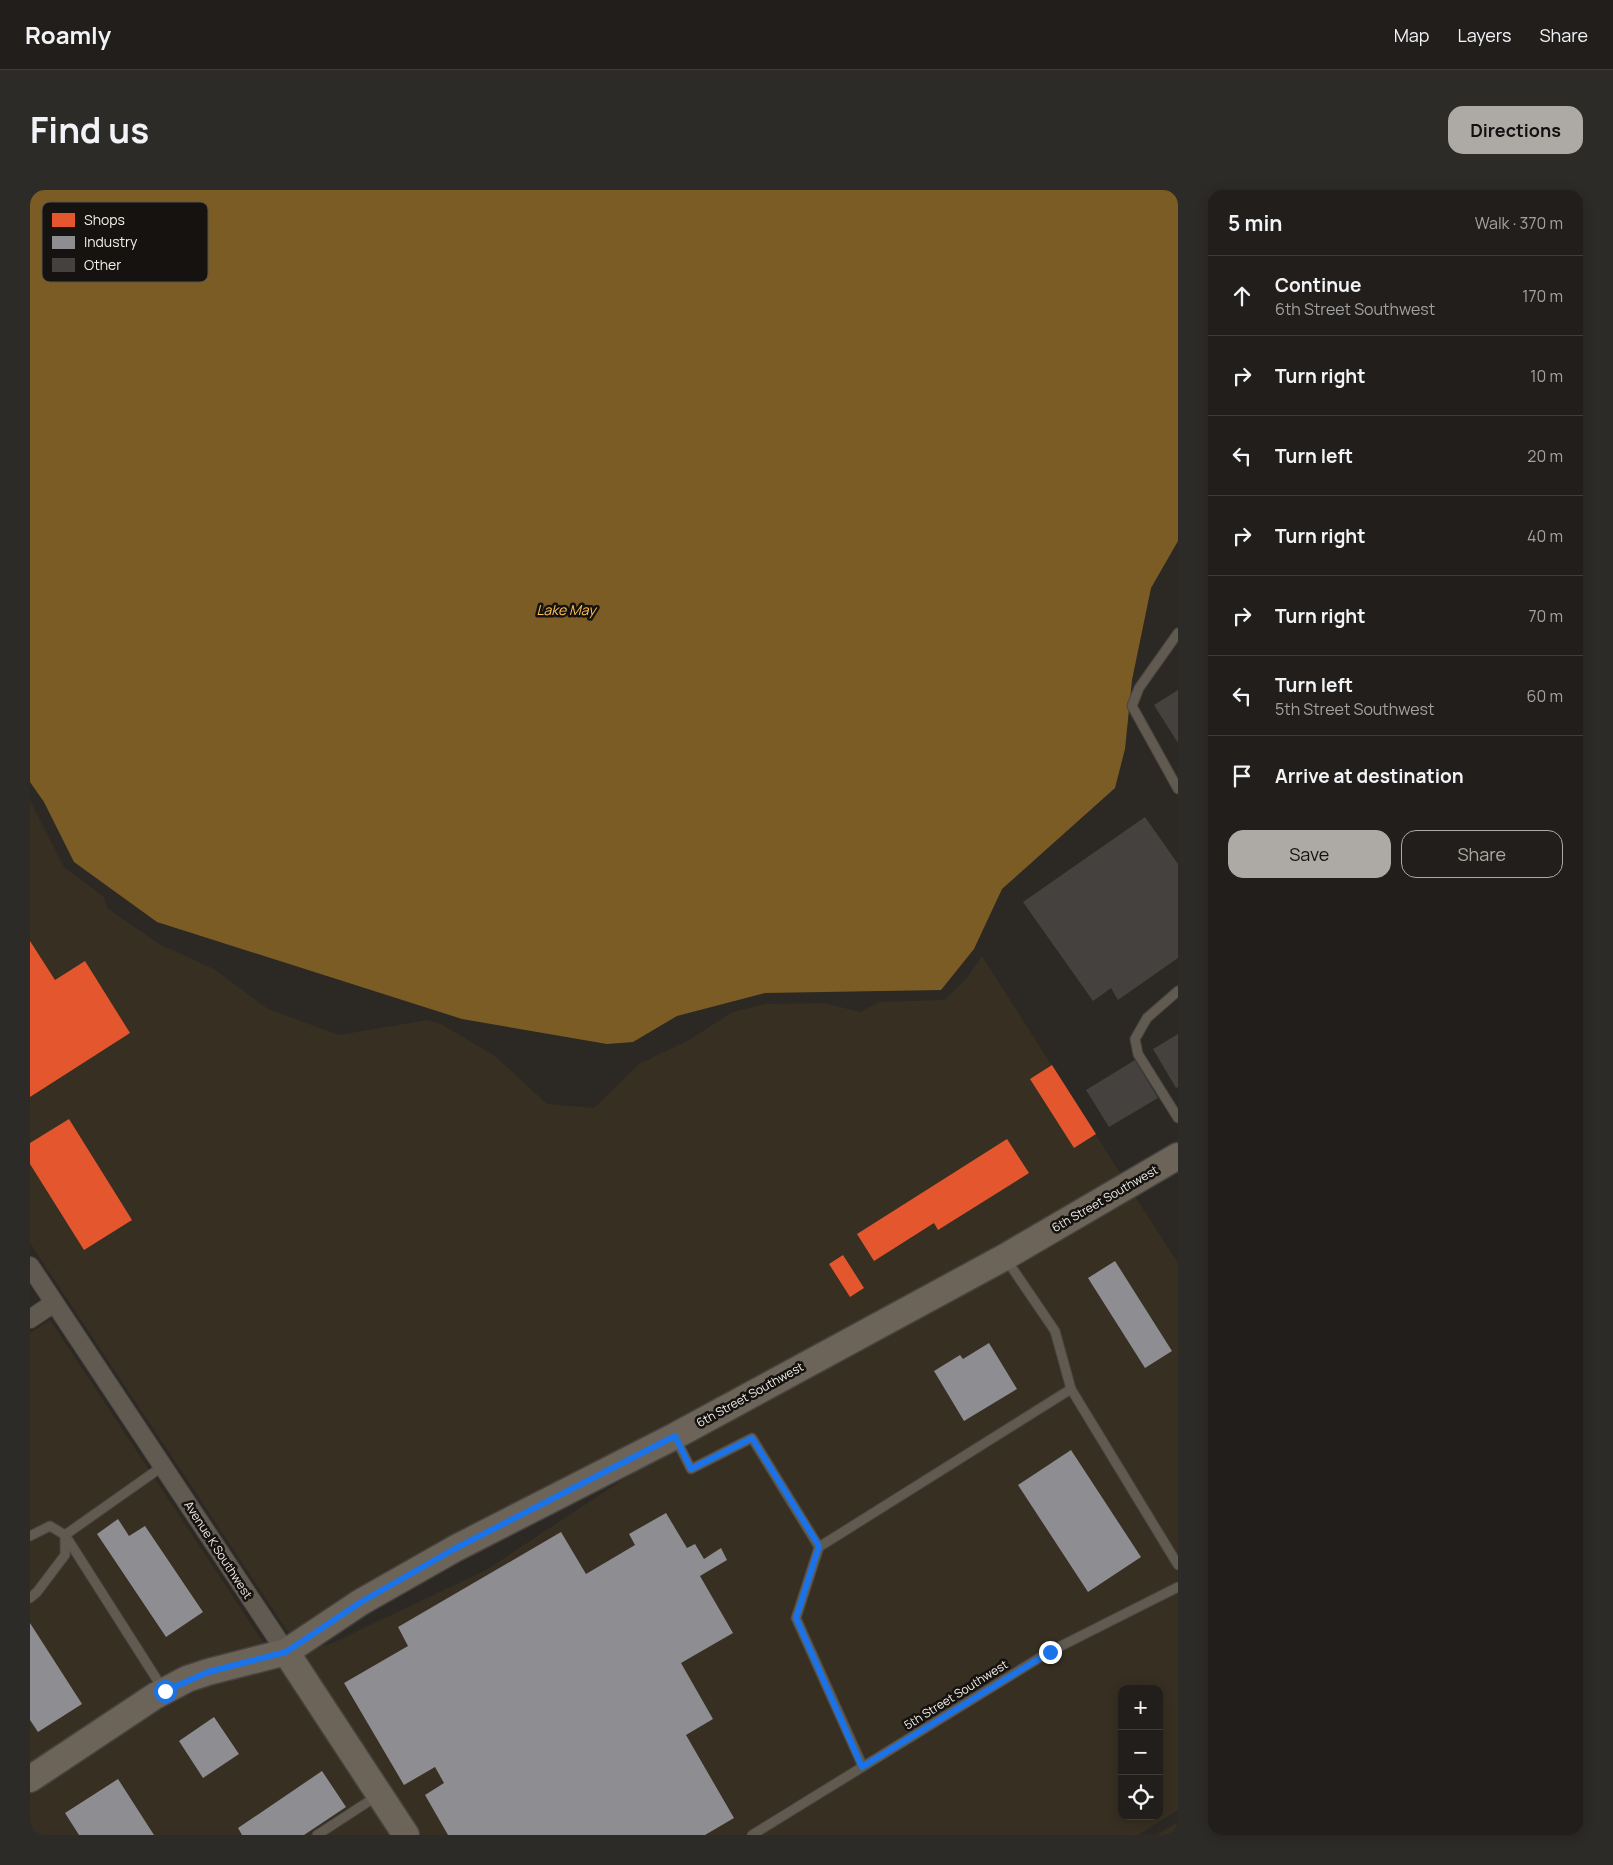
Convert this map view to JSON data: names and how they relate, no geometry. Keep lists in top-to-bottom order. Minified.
{"streets":{"street":["6th Street Southwest","Avenue K Southwest"],"lane":["5th Street Southwest"]},"crossings":[["6th Street Southwest","Avenue K Southwest"]],"water":["Lake May"],"legend":["Shops","Industry","Other"],"page":{"header":"Roamly","nav":["Map","Layers","Share"],"title":"Find us","buttons":["Directions",["Save","Share"]],"heading":["5 min","Walk · 370 m"],"list":[["Continue","6th Street Southwest","170 m"],["Turn right","10 m"],["Turn left","20 m"],["Turn right","40 m"],["Turn right","70 m"],["Turn left","5th Street Southwest","60 m"],"Arrive at destination"],"map_buttons":["+","−"]}}
